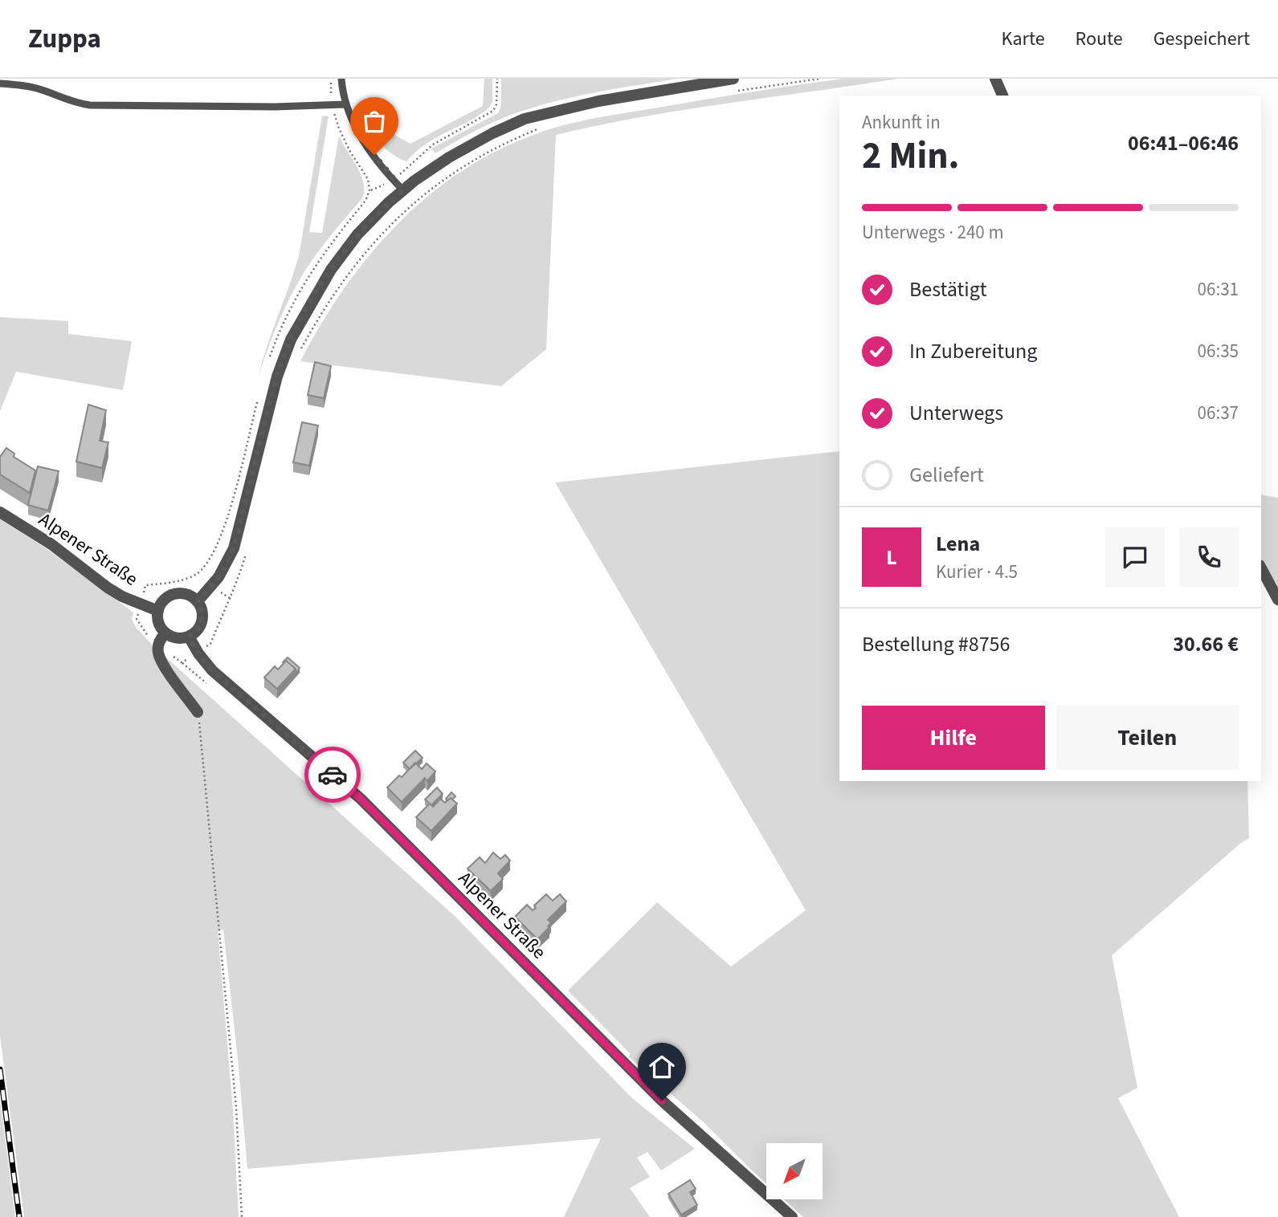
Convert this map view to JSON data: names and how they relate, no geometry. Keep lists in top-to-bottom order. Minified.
{"streets":{"street":["Alpener Straße"]},"north":"bottom left","page":{"header":"Zuppa","nav":["Karte","Route","Gespeichert"],"heading":["2 Min.","Ankunft in","06:41–06:46"],"panel":["Lena","Kurier · 4.5","Bestellung #8756","30.66 €"],"bar":"Unterwegs · 240 m","list":[["Bestätigt","06:31"],["In Zubereitung","06:35"],["Unterwegs","06:37"],"Geliefert"],"round":"L","buttons":["Hilfe","Teilen"]}}
